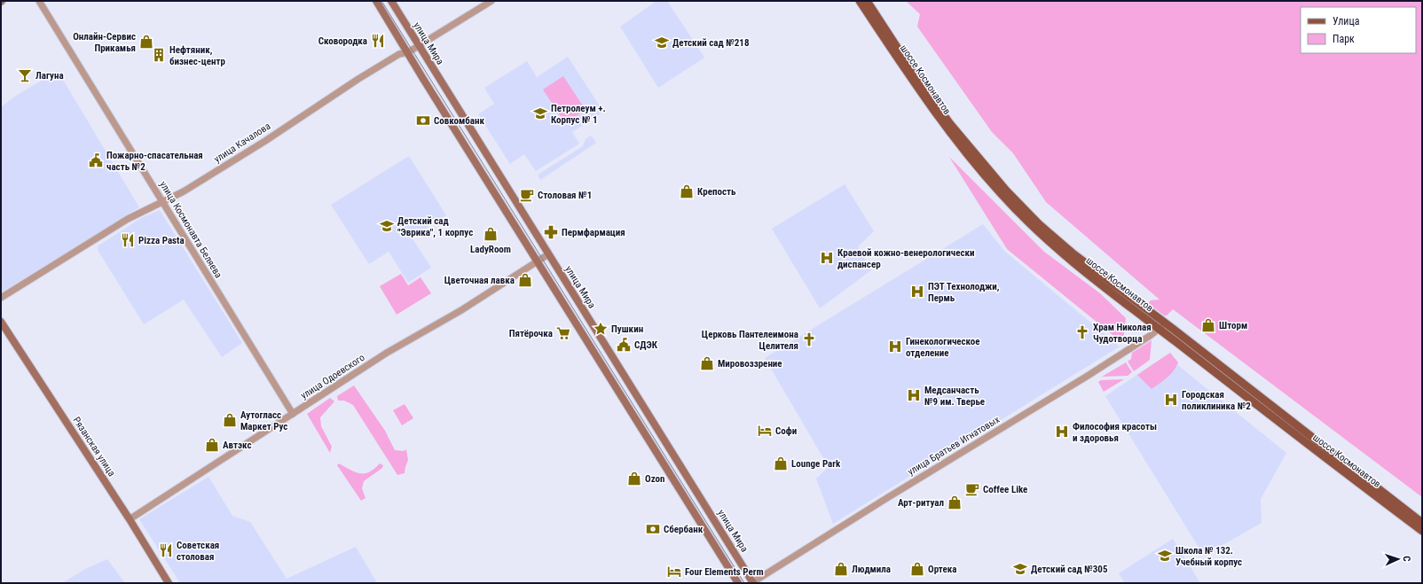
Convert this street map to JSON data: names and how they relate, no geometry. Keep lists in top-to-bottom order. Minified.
{"streets":{"main road":["улица Мира","шоссе Космонавтов","Рязанская улица"],"street":["улица Качалова","улица Космонавта Беляева","улица Одоевского","улица Братьев Игнатовых"]},"crossings":[["улица Мира","улица Качалова"],["улица Мира","улица Одоевского"],["улица Мира","улица Братьев Игнатовых"],["шоссе Космонавтов","улица Братьев Игнатовых"],["улица Качалова","улица Космонавта Беляева"],["улица Космонавта Беляева","улица Одоевского"],["улица Одоевского","Рязанская улица"]],"places":{"restaurant":["Сковородка","Pizza Pasta","Советская столовая"],"shop":["Онлайн-Сервис Прикамья","Крепость","LadyRoom","Цветочная лавка","Шторм","Мировоззрение","Аутогласс Маркет Рус","Автэкс","Lounge Park","Ozon","Арт-ритуал","Людмила","Ортека"],"school or university":["Детский сад №218","Петролеум +. Корпус № 1","Детский сад \"Эврика\", 1 корпус","Школа № 132. Учебный корпус","Детский сад №305"],"building":["Нефтяник, бизнес-центр"],"bar":["Лагуна"],"bank":["Совкомбанк","Сбербанк"],"public building":["Пожарно-спасательная часть №2","СДЭК"],"cafe":["Столовая №1","Coffee Like"],"pharmacy":["Пермфармация"],"hospital":["Краевой кожно-венерологически диспансер","ПЭТ Технолоджи, Пермь","Гинекологическое отделение","Медсанчасть №9 им. Тверье","Городская поликлиника №2","Философия красоты и здоровья"],"place":["Пушкин"],"church":["Храм Николая Чудотворца","Церковь Пантелеимона Целителя"],"supermarket":["Пятёрочка"],"hotel":["Софи","Four Elements Perm"]},"legend":["Улица","Парк"],"north":"right"}
